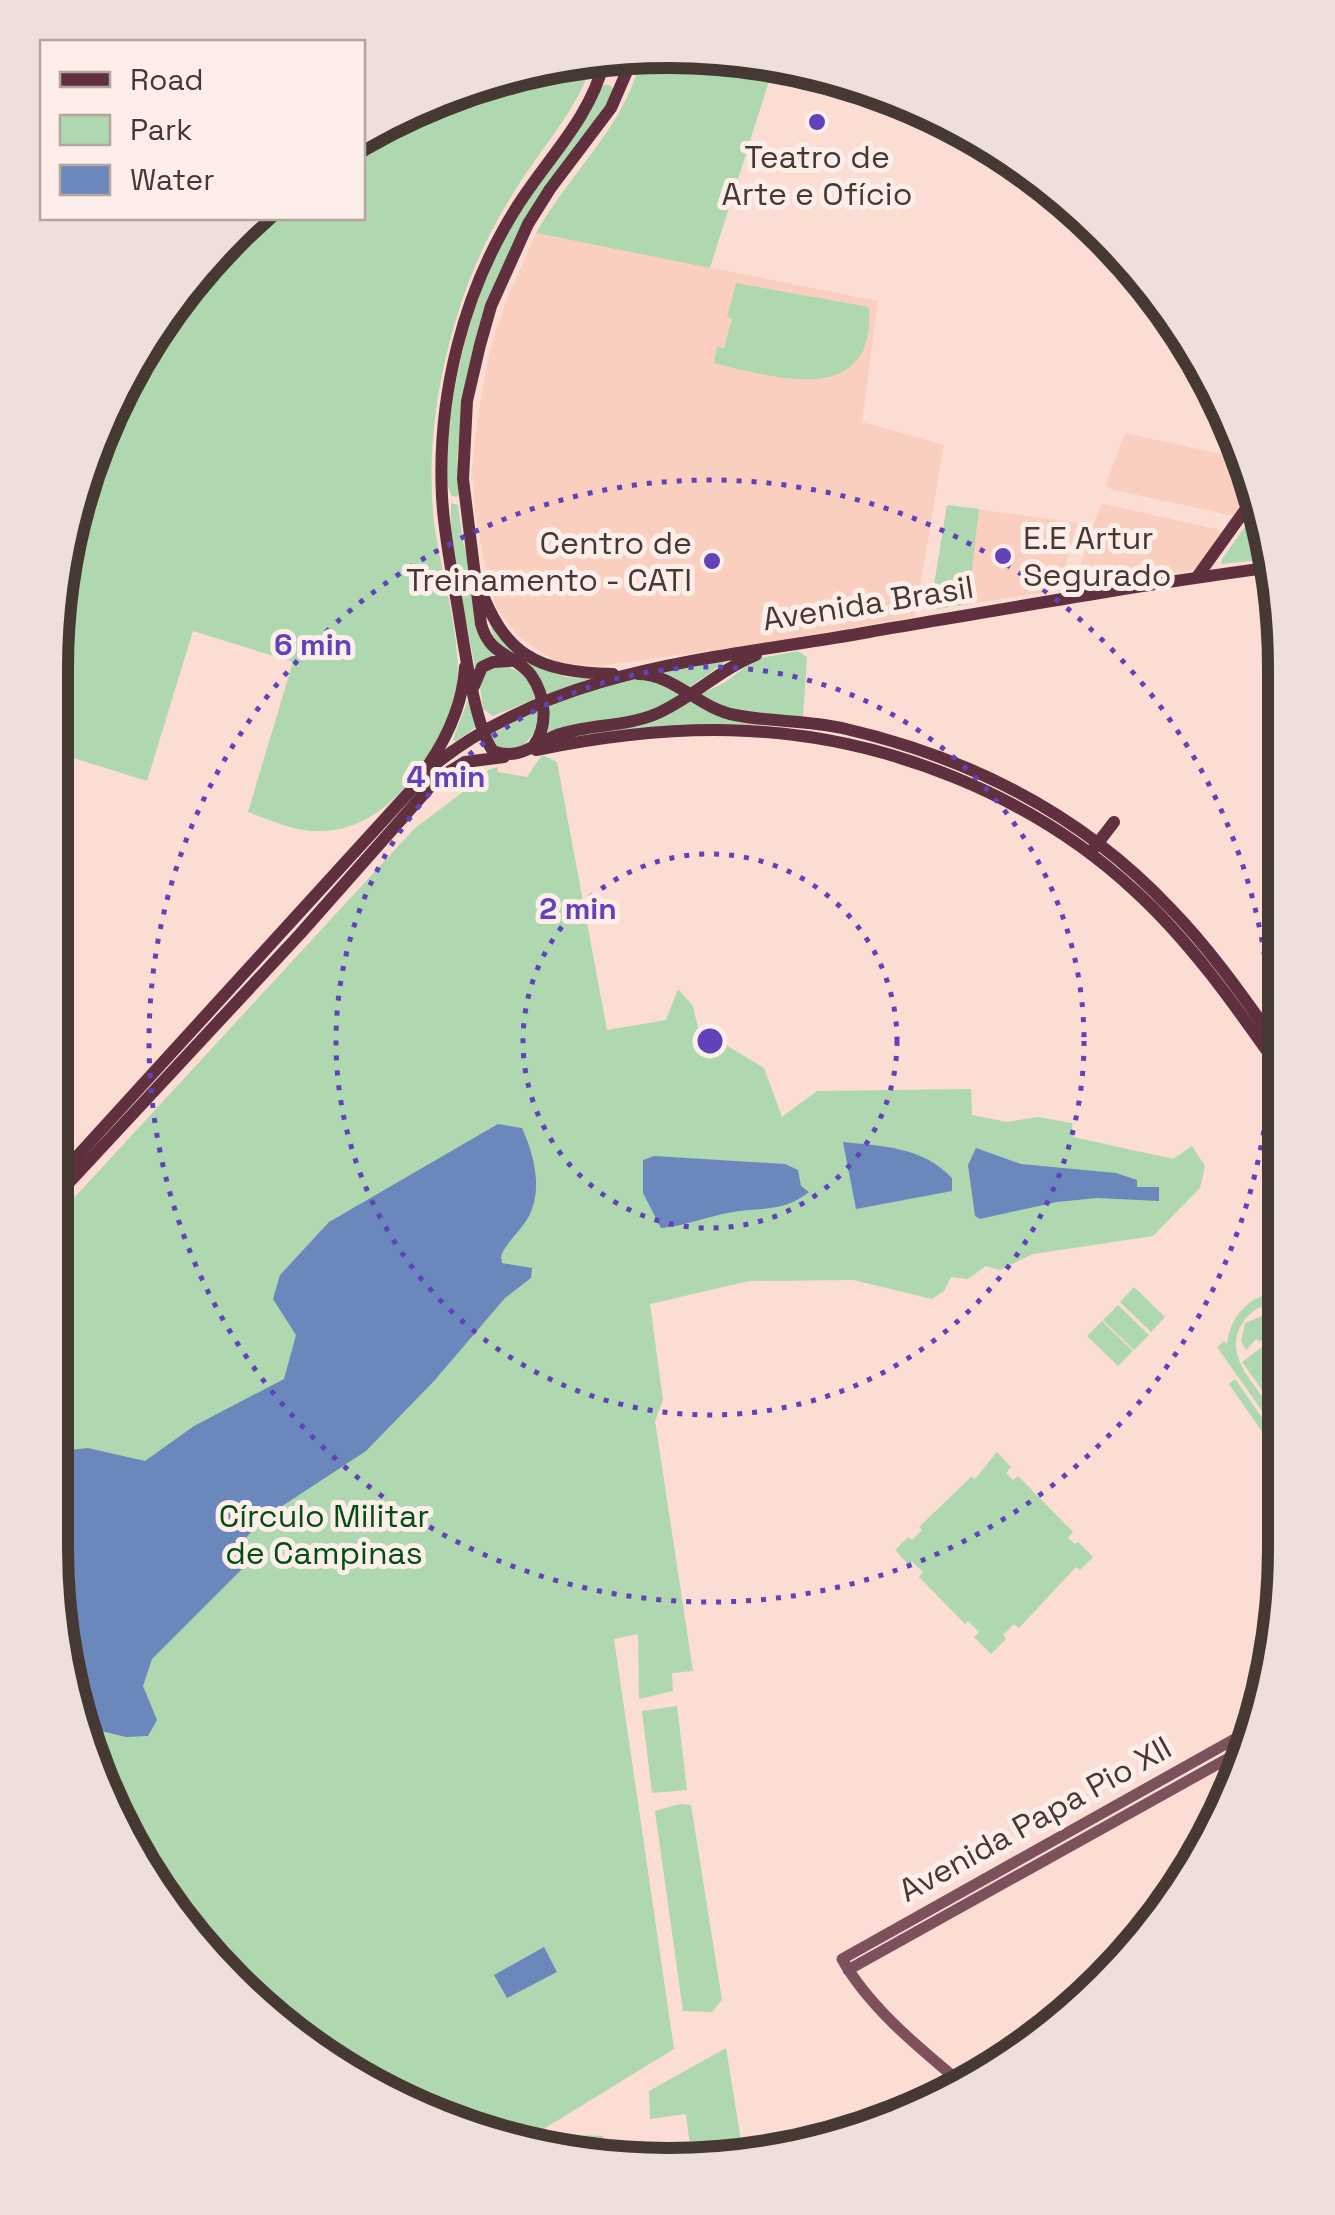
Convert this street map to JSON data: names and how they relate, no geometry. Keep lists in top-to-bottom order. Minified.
{"streets":{"main road":["Avenida Brasil"],"street":["Avenida Papa Pio XII"]},"parks":["Círculo Militar de Campinas"],"places":["Teatro de Arte e Ofício","E.E Artur Segurado","Centro de Treinamento - CATI"],"legend":["Road","Park","Water"],"rings":["6 min","4 min","2 min"]}
